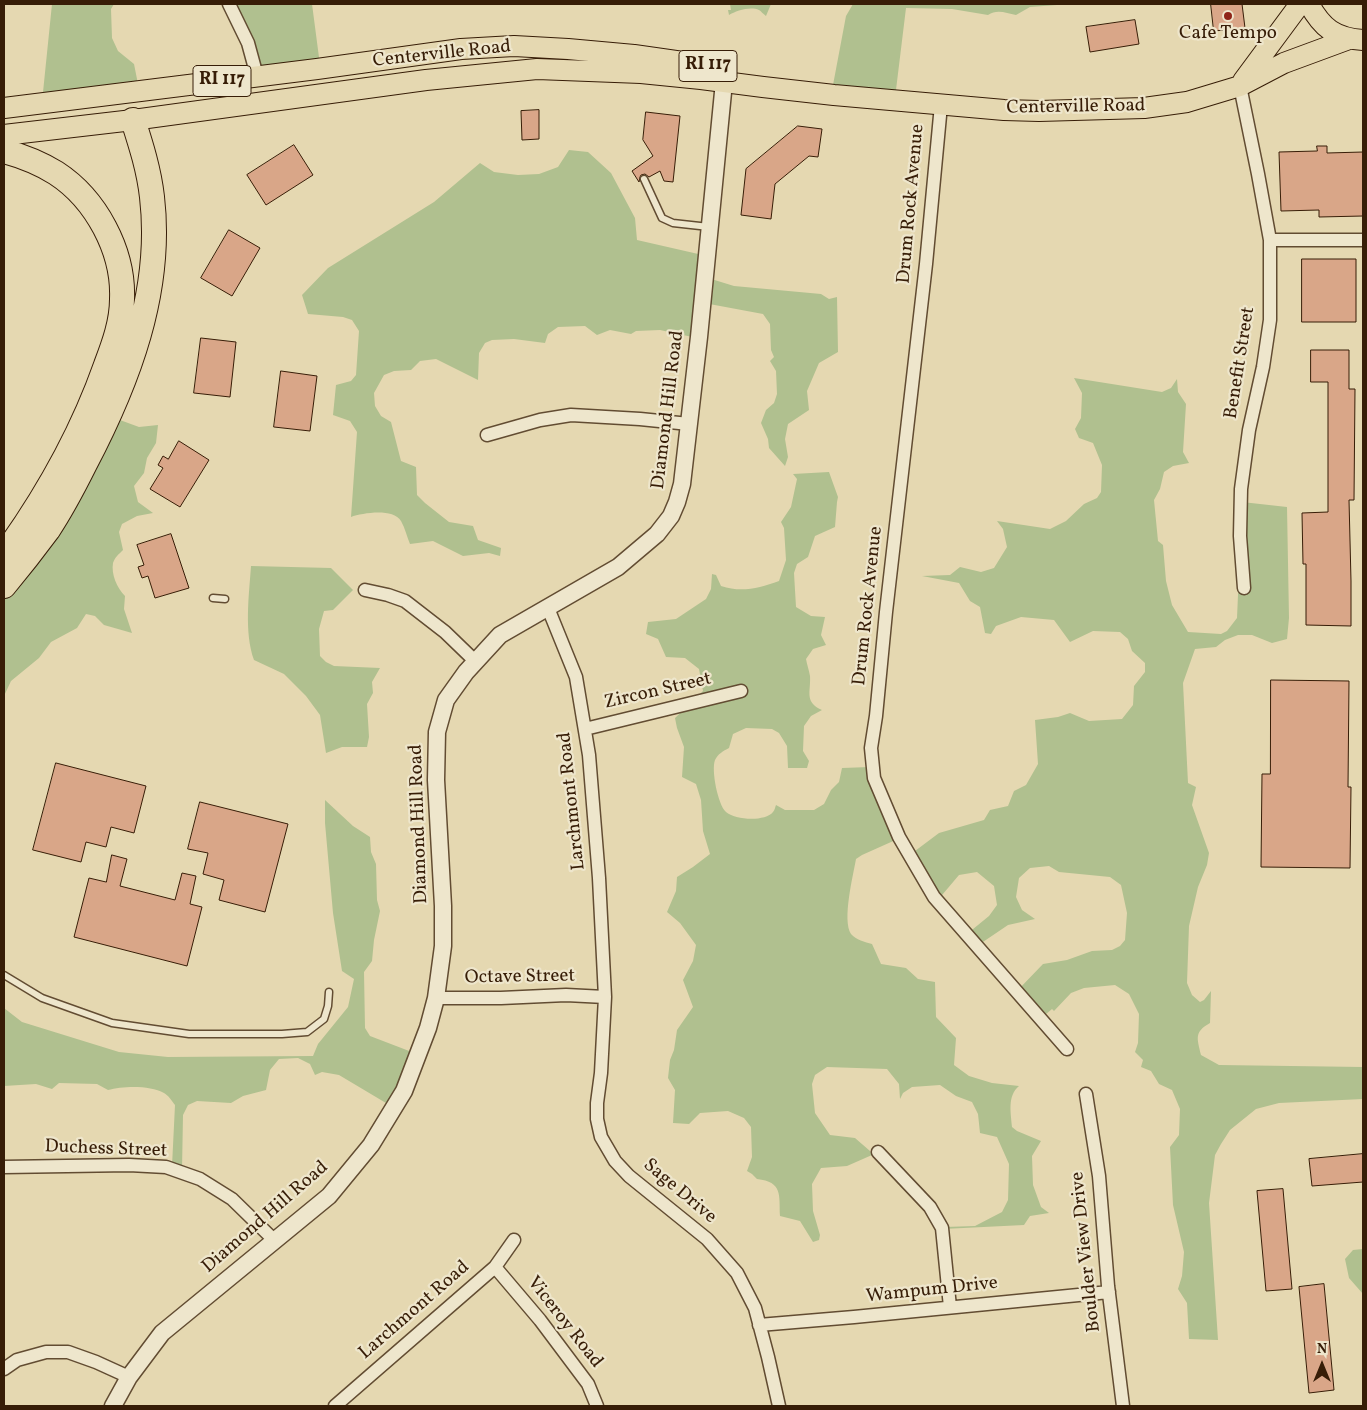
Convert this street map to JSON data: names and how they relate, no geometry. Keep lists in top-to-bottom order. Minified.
{"streets":{"main road":["Centerville Road","RI 117"],"street":["Drum Rock Avenue","Benefit Street","Diamond Hill Road","Zircon Street","Larchmont Road","Octave Street","Duchess Street","Sage Drive","Boulder View Drive","Wampum Drive","Viceroy Road"]},"crossings":[["Centerville Road","Drum Rock Avenue"],["Centerville Road","Benefit Street"],["Centerville Road","Diamond Hill Road"],["Diamond Hill Road","Larchmont Road"],["Diamond Hill Road","Octave Street"],["Diamond Hill Road","Duchess Street"],["Zircon Street","Larchmont Road"],["Larchmont Road","Octave Street"],["Larchmont Road","Sage Drive"],["Larchmont Road","Viceroy Road"],["Octave Street","Sage Drive"],["Sage Drive","Wampum Drive"],["Boulder View Drive","Wampum Drive"]],"places":["Cafe Tempo"],"north":"top"}
